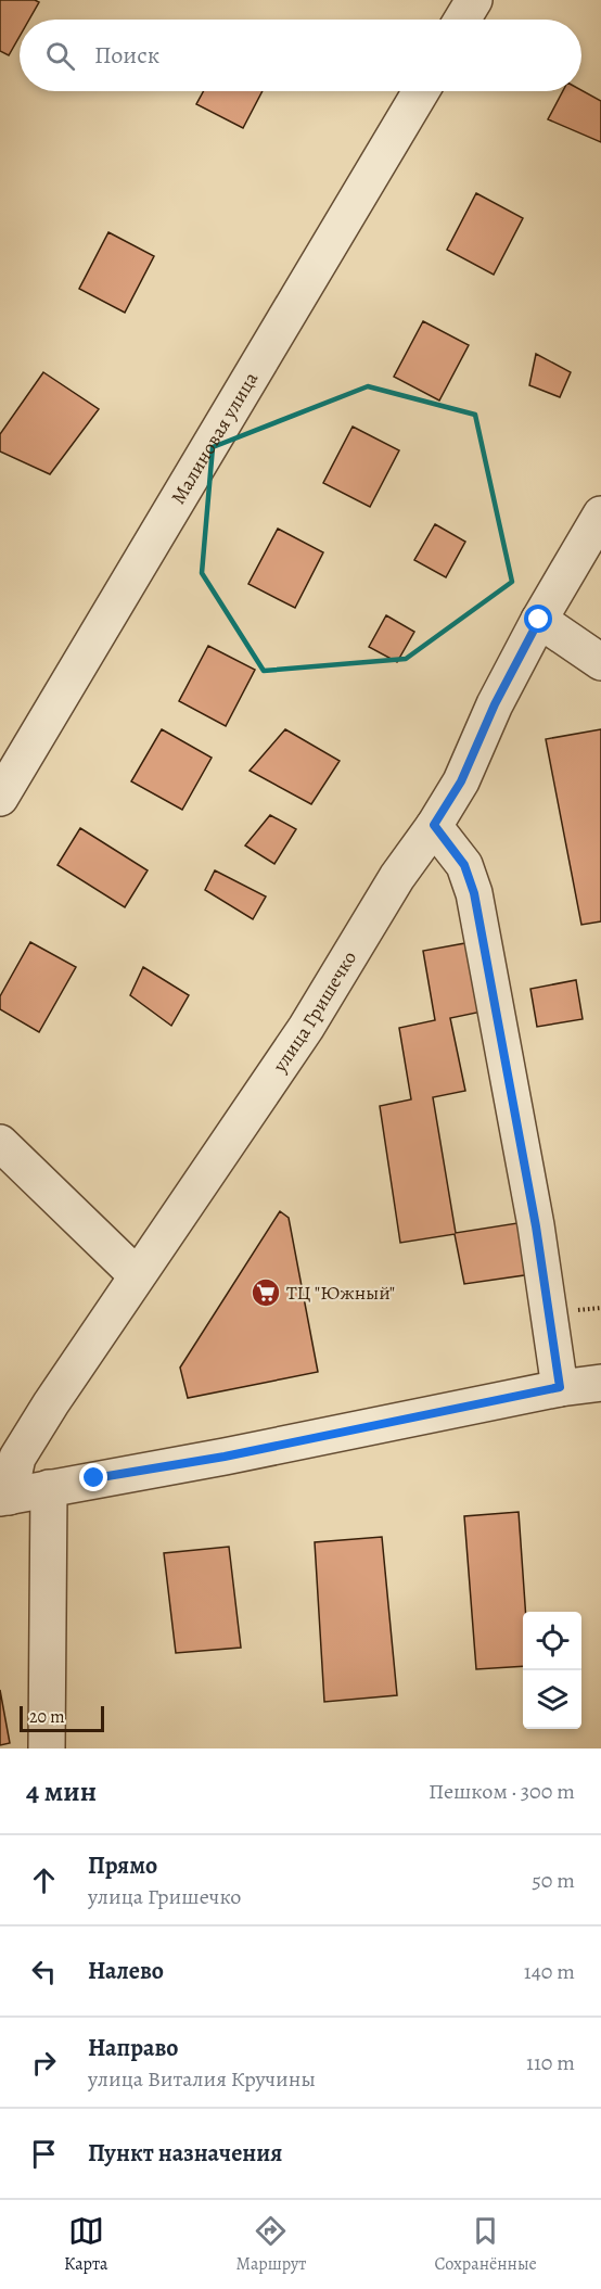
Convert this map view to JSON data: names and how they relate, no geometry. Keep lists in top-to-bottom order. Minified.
{"streets":{"street":["Малиновая улица","улица Гришечко"]},"places":{"supermarket":["ТЦ \"Южный\""]},"scale_bar":"20 m","page":{"search":"Поиск","scale":"20 m","heading":["4 мин","Пешком · 300 m"],"list":[["Прямо","улица Гришечко","50 m"],["Налево","140 m"],["Направо","улица Виталия Кручины","110 m"],"Пункт назначения"],"nav":["Карта","Маршрут","Сохранённые"]}}
